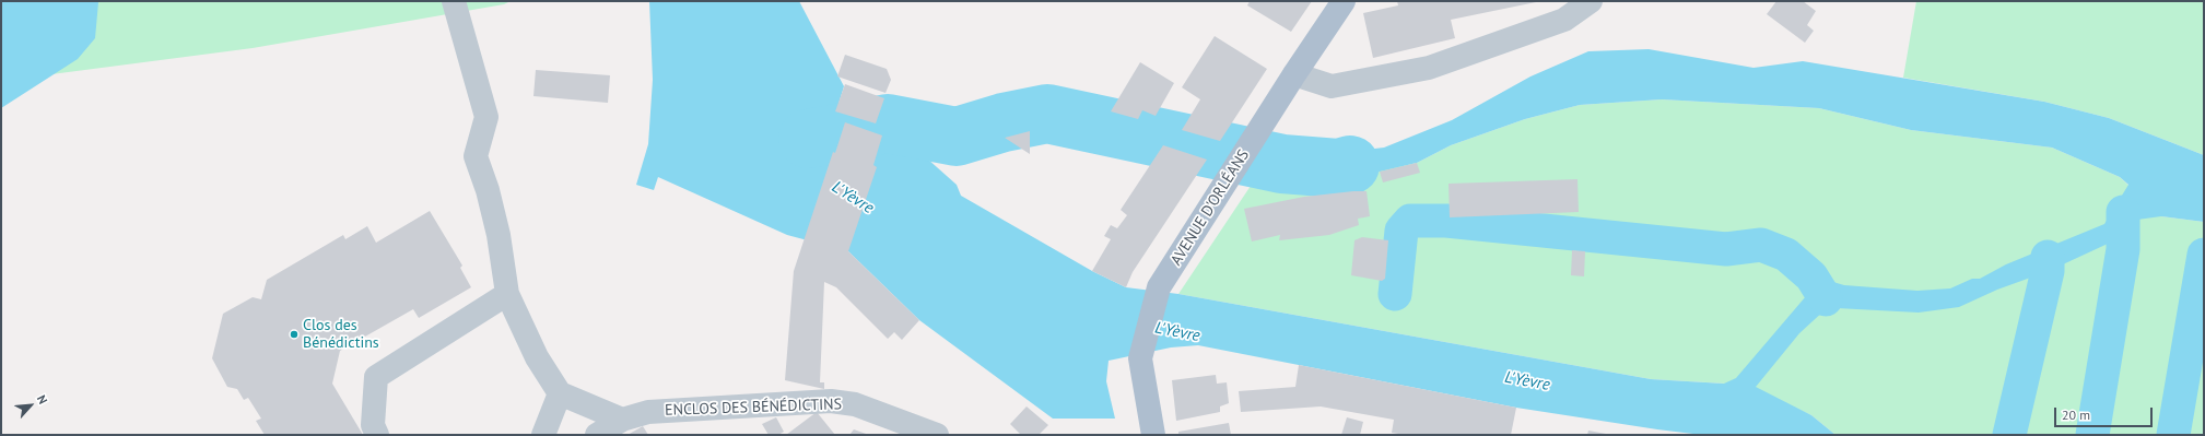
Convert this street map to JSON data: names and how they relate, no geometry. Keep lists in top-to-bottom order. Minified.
{"streets":{"main road":["AVENUE D'ORLÉANS"],"lane":["ENCLOS DES BÉNÉDICTINS"]},"water":["L'Yèvre"],"places":["Clos des Bénédictins"],"scale_bar":"20 m","north":"top right"}
